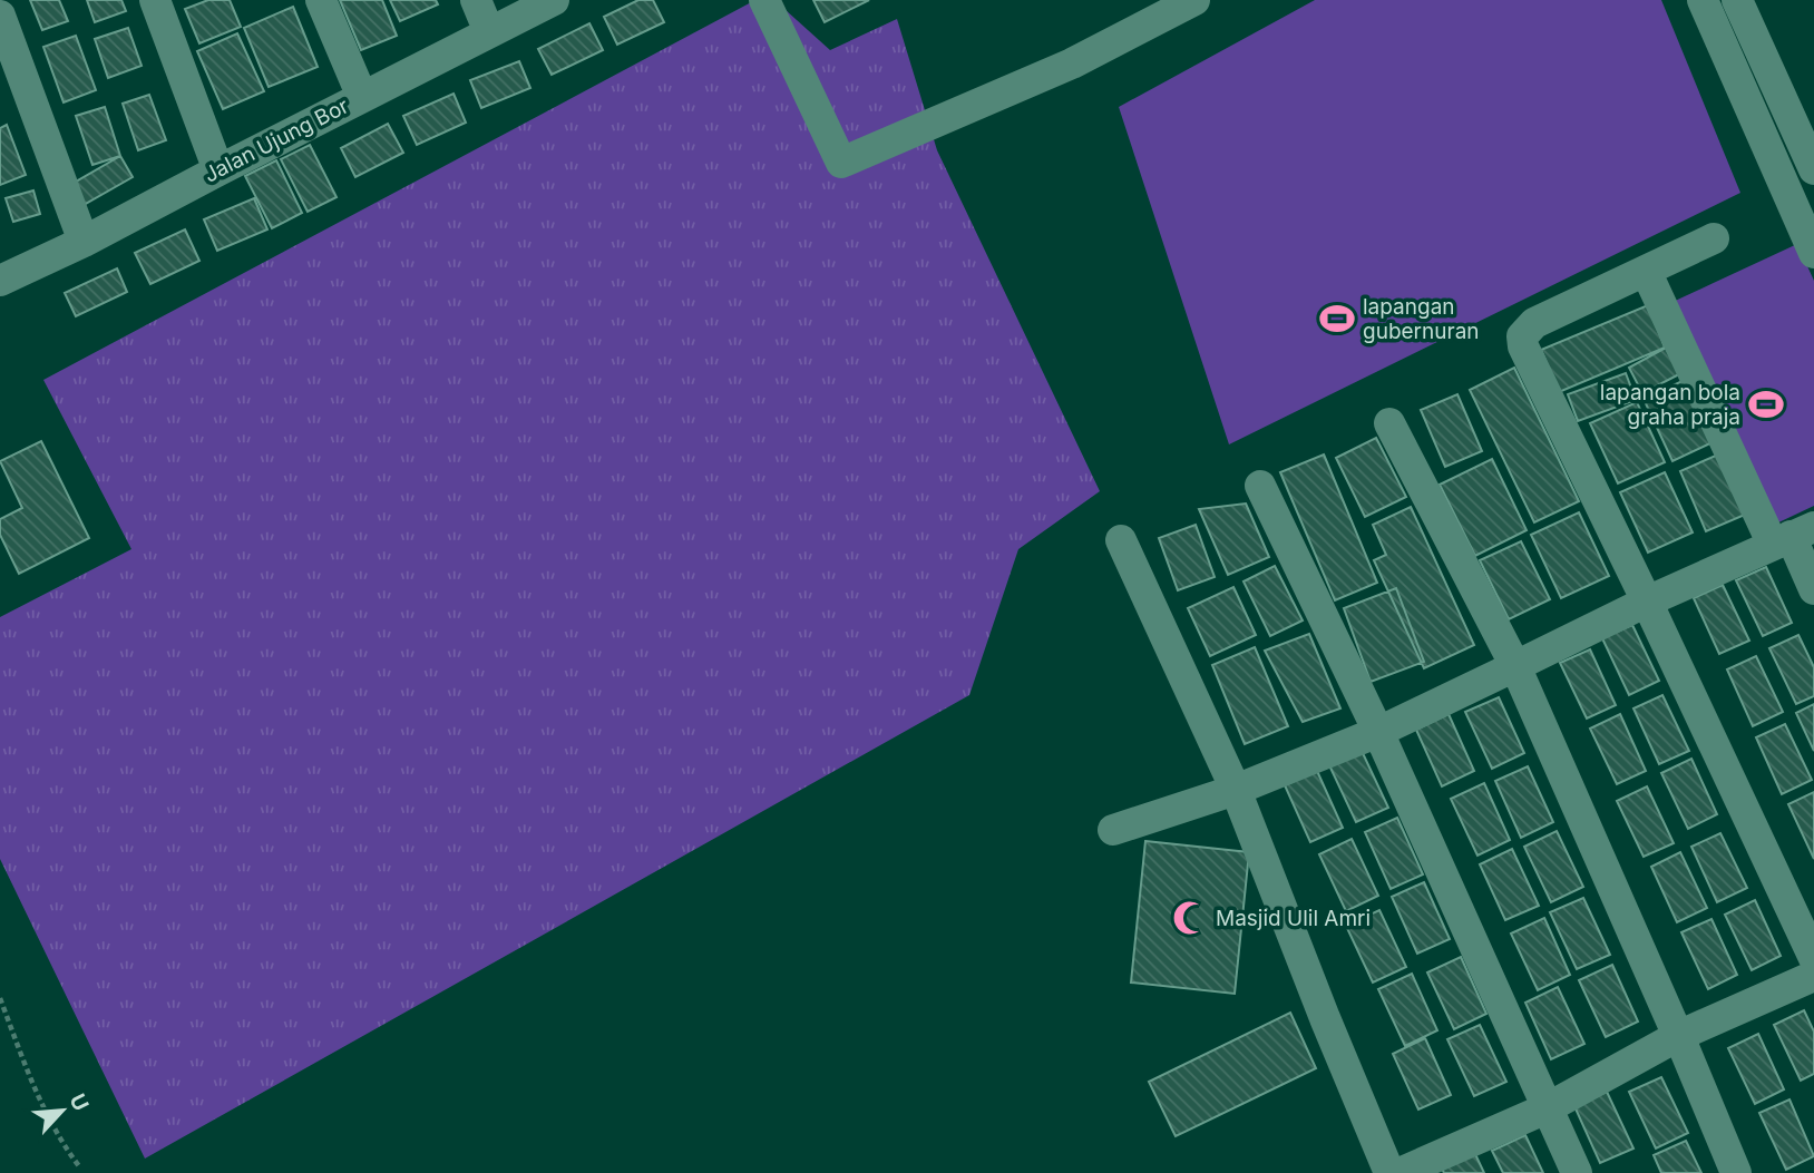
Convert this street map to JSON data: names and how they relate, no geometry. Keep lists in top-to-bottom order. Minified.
{"streets":{"street":["Jalan Ujung Bor"]},"places":{"sports":["lapangan gubernuran","lapangan bola graha praja"],"mosque":["Masjid Ulil Amri"]},"north":"top right"}
